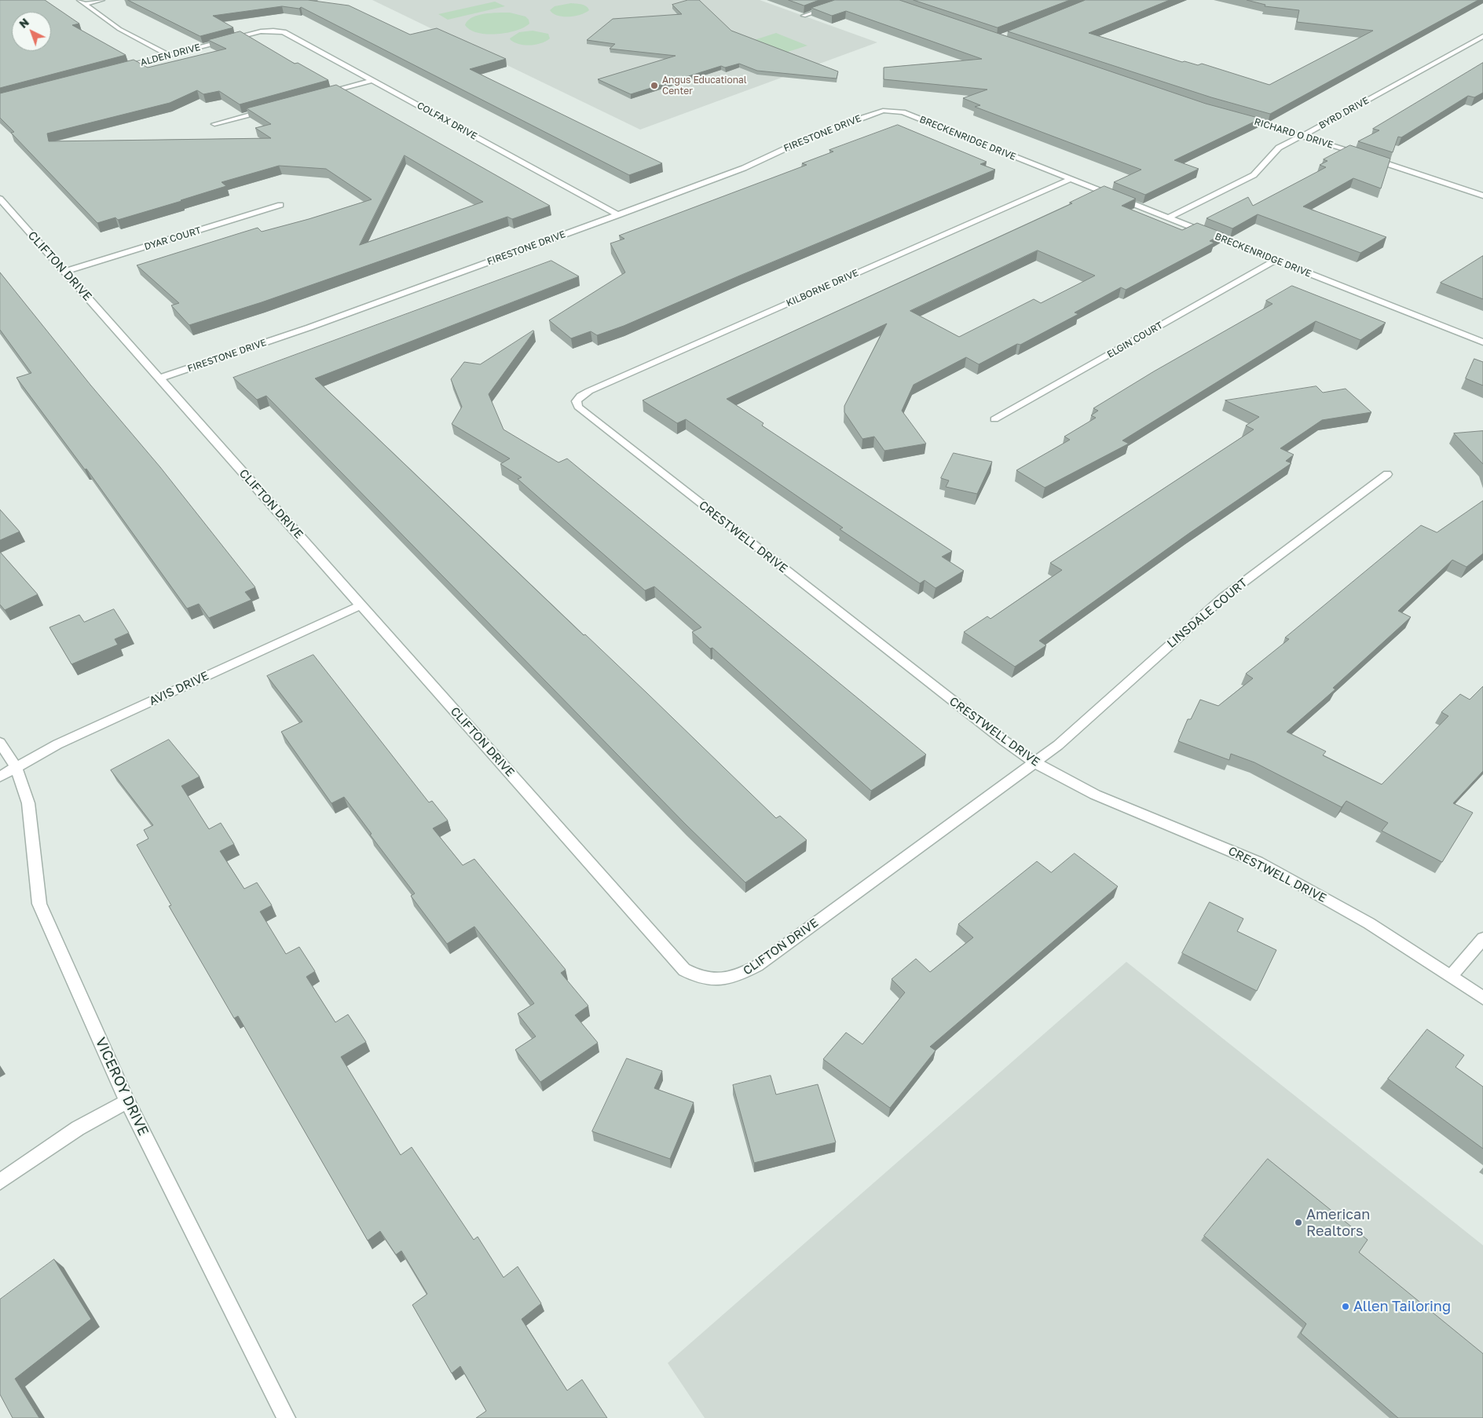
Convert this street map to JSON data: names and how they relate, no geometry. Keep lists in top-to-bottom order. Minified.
{"streets":{"street":["ALDEN DRIVE","BYRD DRIVE","COLFAX DRIVE","FIRESTONE DRIVE","RICHARD O DRIVE","BRECKENRIDGE DRIVE","DYAR COURT","CLIFTON DRIVE","KILBORNE DRIVE","ELGIN COURT","CRESTWELL DRIVE","LINSDALE COURT","AVIS DRIVE","VICEROY DRIVE"]},"crossings":[["ALDEN DRIVE","COLFAX DRIVE"],["BYRD DRIVE","RICHARD O DRIVE"],["BYRD DRIVE","BRECKENRIDGE DRIVE"],["COLFAX DRIVE","FIRESTONE DRIVE"],["FIRESTONE DRIVE","BRECKENRIDGE DRIVE"],["FIRESTONE DRIVE","CLIFTON DRIVE"],["BRECKENRIDGE DRIVE","KILBORNE DRIVE"],["BRECKENRIDGE DRIVE","ELGIN COURT"],["DYAR COURT","CLIFTON DRIVE"],["CLIFTON DRIVE","CRESTWELL DRIVE"],["CLIFTON DRIVE","LINSDALE COURT"],["CLIFTON DRIVE","AVIS DRIVE"],["KILBORNE DRIVE","CRESTWELL DRIVE"],["CRESTWELL DRIVE","LINSDALE COURT"],["AVIS DRIVE","VICEROY DRIVE"]],"places":["Angus Educational Center","American Realtors","Allen Tailoring"],"north":"top left"}
